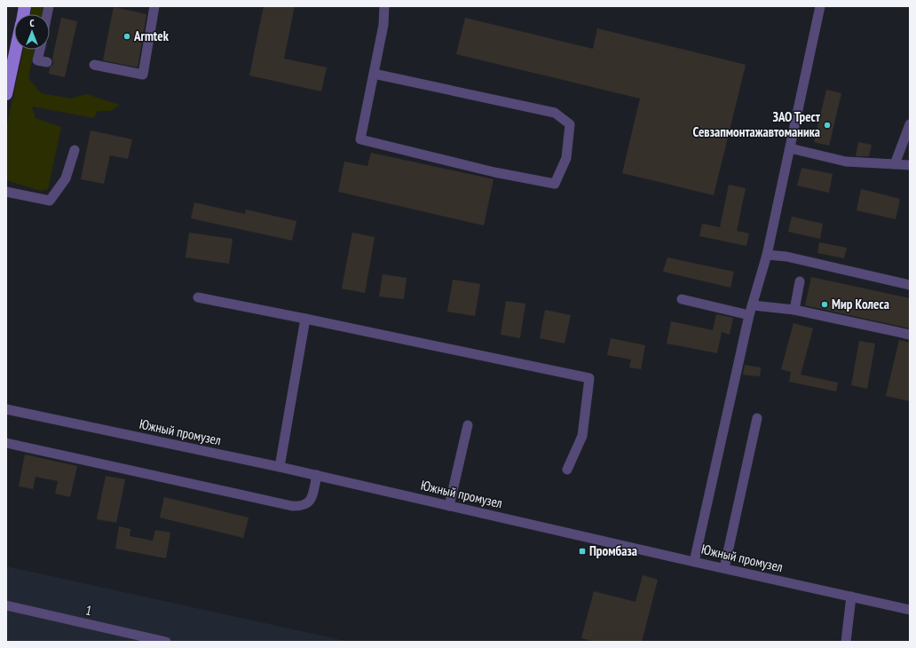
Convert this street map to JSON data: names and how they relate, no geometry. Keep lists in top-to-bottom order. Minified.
{"streets":{"street":["Южный промузел","1"]},"places":{"other":["Armtek","ЗАО Трест Севзапмонтажавтоманика","Мир Колеса"],"transit":["Промбаза"]},"north":"top"}
